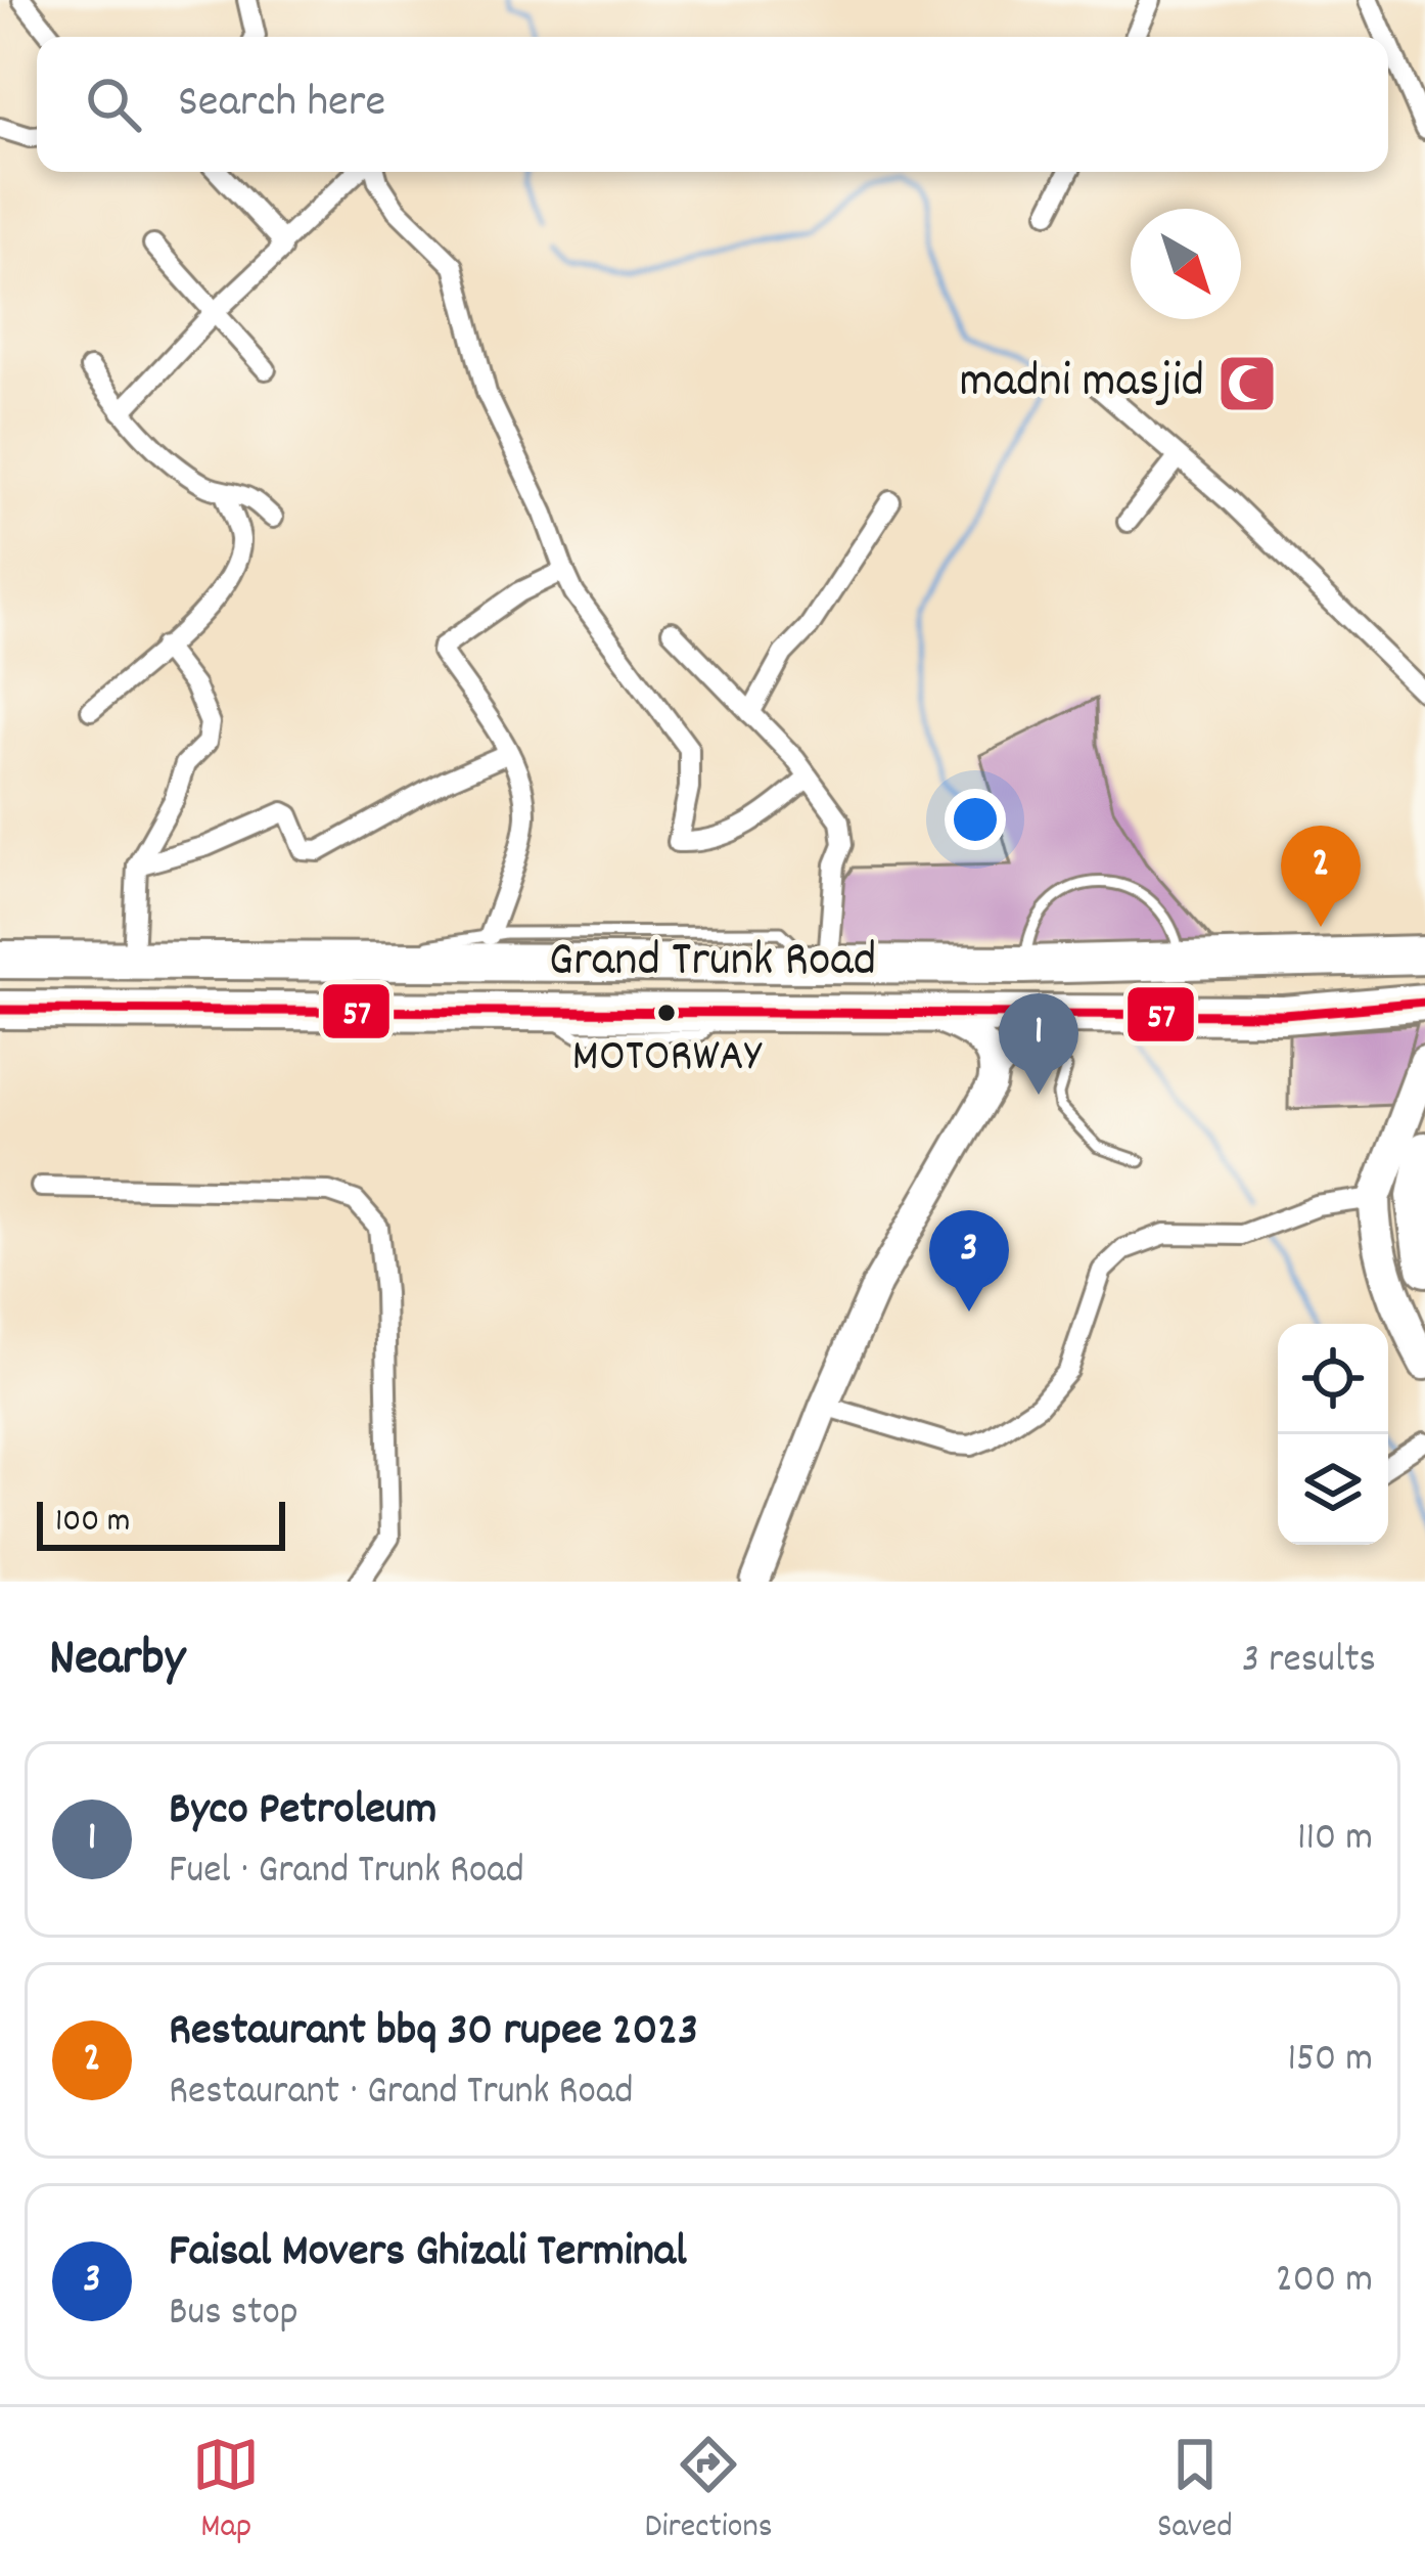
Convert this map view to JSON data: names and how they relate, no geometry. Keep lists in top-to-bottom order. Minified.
{"streets":{"highway":["Grand Trunk Road"]},"places":{"mosque":["madni masjid"],"other":["MOTORWAY"]},"lines":["transit line 57"],"scale_bar":"100 m","north":"bottom right","page":{"search":"Search here","pins":["2","1","3"],"scale":"100 m","heading":["Nearby","3 results"],"list":[{"mark":"1","name":"Byco Petroleum","note":"Fuel · Grand Trunk Road","value":"110 m"},{"mark":"2","name":"Restaurant bbq 30 rupee 2023","note":"Restaurant · Grand Trunk Road","value":"150 m"},{"mark":"3","name":"Faisal Movers Ghizali Terminal","note":"Bus stop","value":"200 m"}],"nav":["Map","Directions","Saved"]}}
